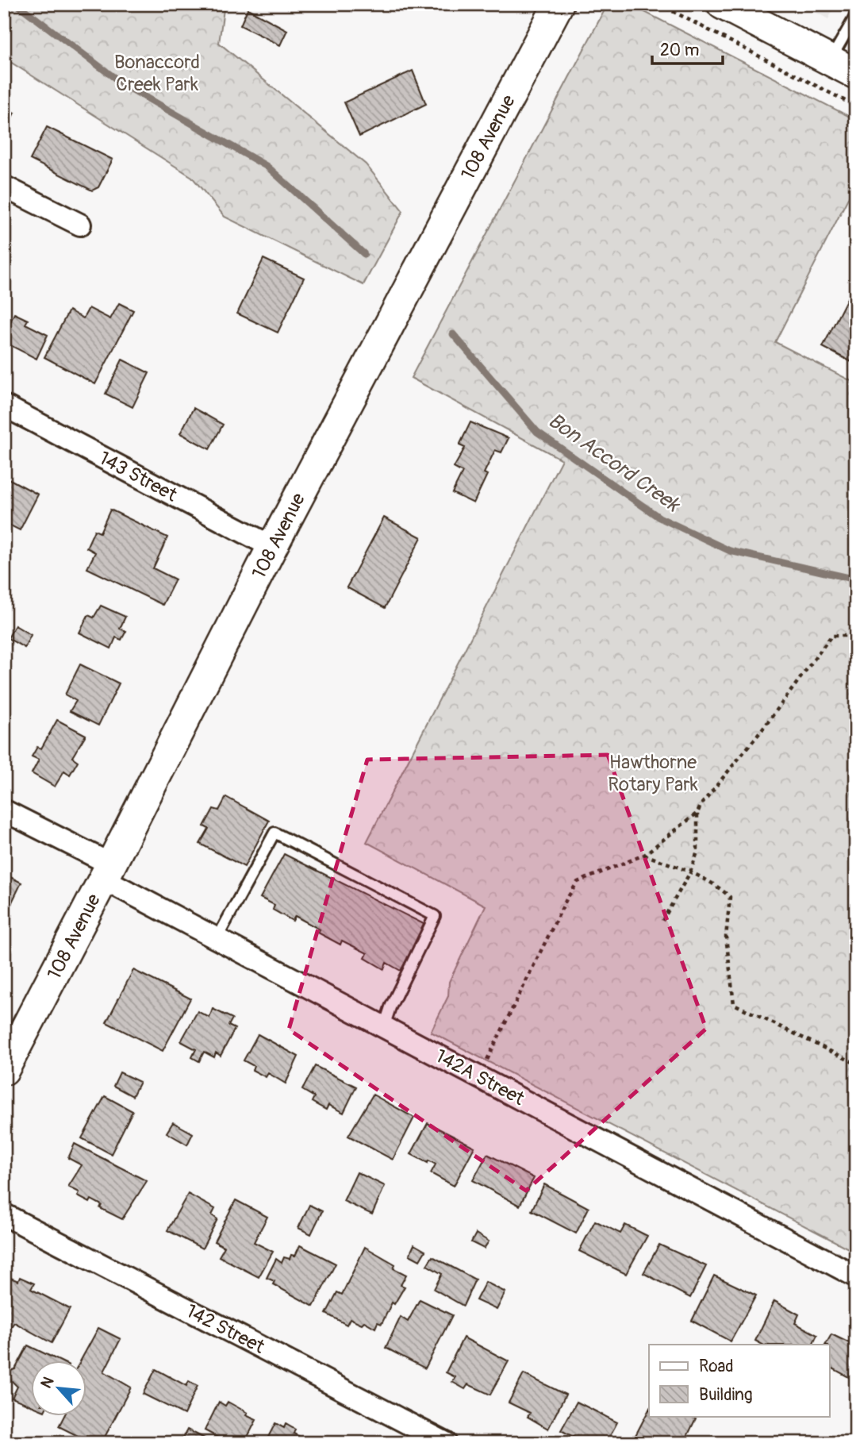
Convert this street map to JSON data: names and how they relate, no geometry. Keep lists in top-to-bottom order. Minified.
{"streets":{"main road":["108 Avenue"],"street":["143 Street","142A Street","142 Street"]},"crossings":[["108 Avenue","143 Street"],["108 Avenue","142A Street"]],"water":["Bon Accord Creek"],"parks":["Bonaccord Creek Park","Hawthorne Rotary Park"],"legend":["Road","Building"],"scale_bar":"20 m","north":"top left"}
